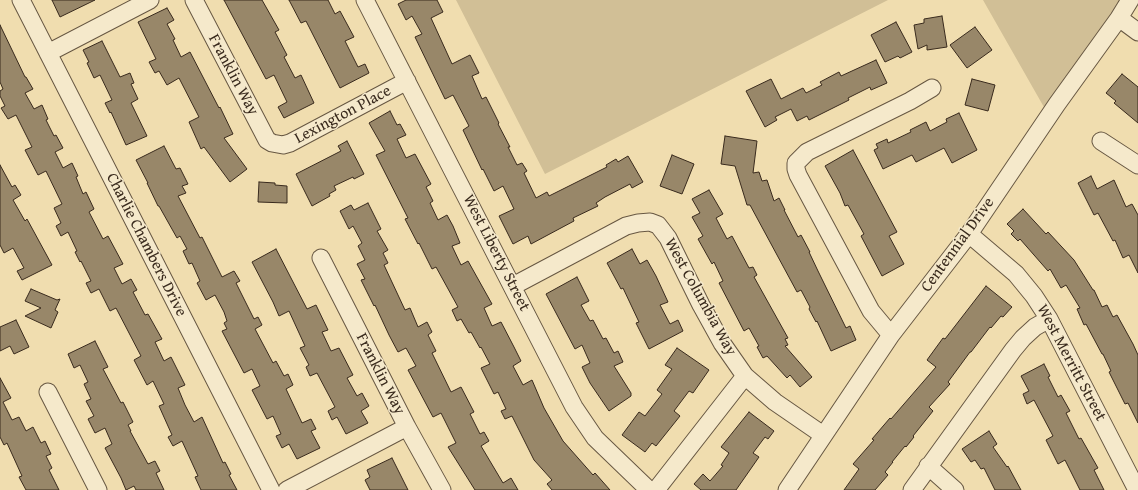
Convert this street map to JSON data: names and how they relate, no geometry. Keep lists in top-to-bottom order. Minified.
{"streets":{"street":["Franklin Way","Lexington Place","Charlie Chambers Drive","Centennial Drive","West Liberty Street","West Columbia Way","West Merritt Street"]},"crossings":[["Franklin Way","Lexington Place"],["Lexington Place","West Liberty Street"],["Centennial Drive","West Columbia Way"],["Centennial Drive","West Merritt Street"],["West Liberty Street","West Columbia Way"]]}
